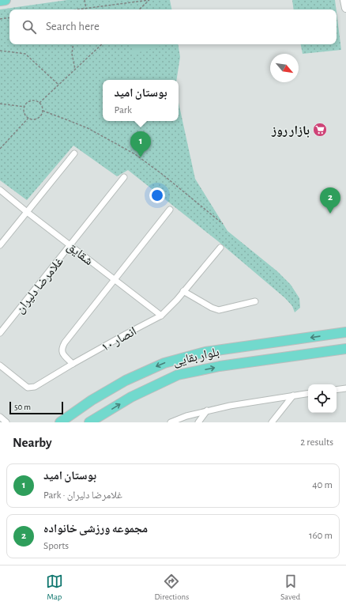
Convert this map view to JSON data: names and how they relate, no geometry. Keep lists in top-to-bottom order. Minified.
{"streets":{"main road":["بلوار بقایی"],"street":["شقایق","غلامرضا دلیران","انصار ۱۰"]},"crossings":[["شقایق","غلامرضا دلیران"],["شقایق","انصار ۱۰"]],"places":{"supermarket":["بازار روز"]},"scale_bar":"50 m","north":"bottom right","page":{"search":"Search here","popup":["بوستان امید","Park"],"pins":["1","2"],"scale":"50 m","heading":["Nearby","2 results"],"list":[{"mark":"1","name":"بوستان امید","note":"Park · غلامرضا دلیران","value":"40 m"},{"mark":"2","name":"مجموعه ورزشی خانواده","note":"Sports","value":"160 m"}],"nav":["Map","Directions","Saved"]}}
